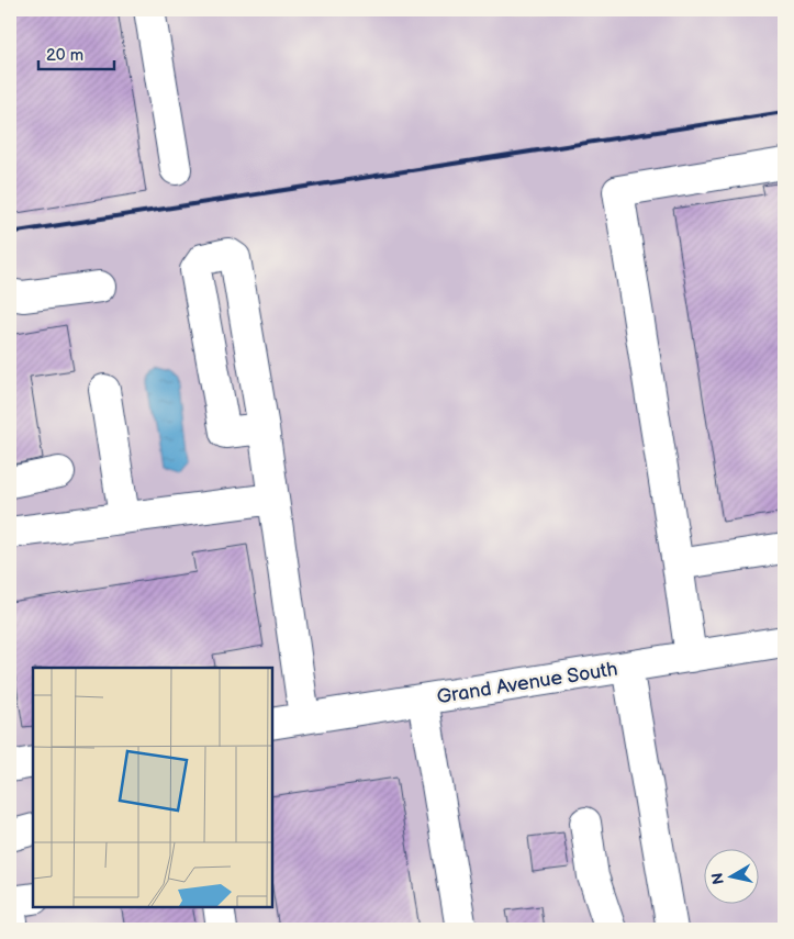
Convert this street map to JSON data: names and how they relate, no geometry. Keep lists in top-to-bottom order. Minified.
{"streets":{"street":["Grand Avenue South"]},"scale_bar":"20 m","north":"left"}
